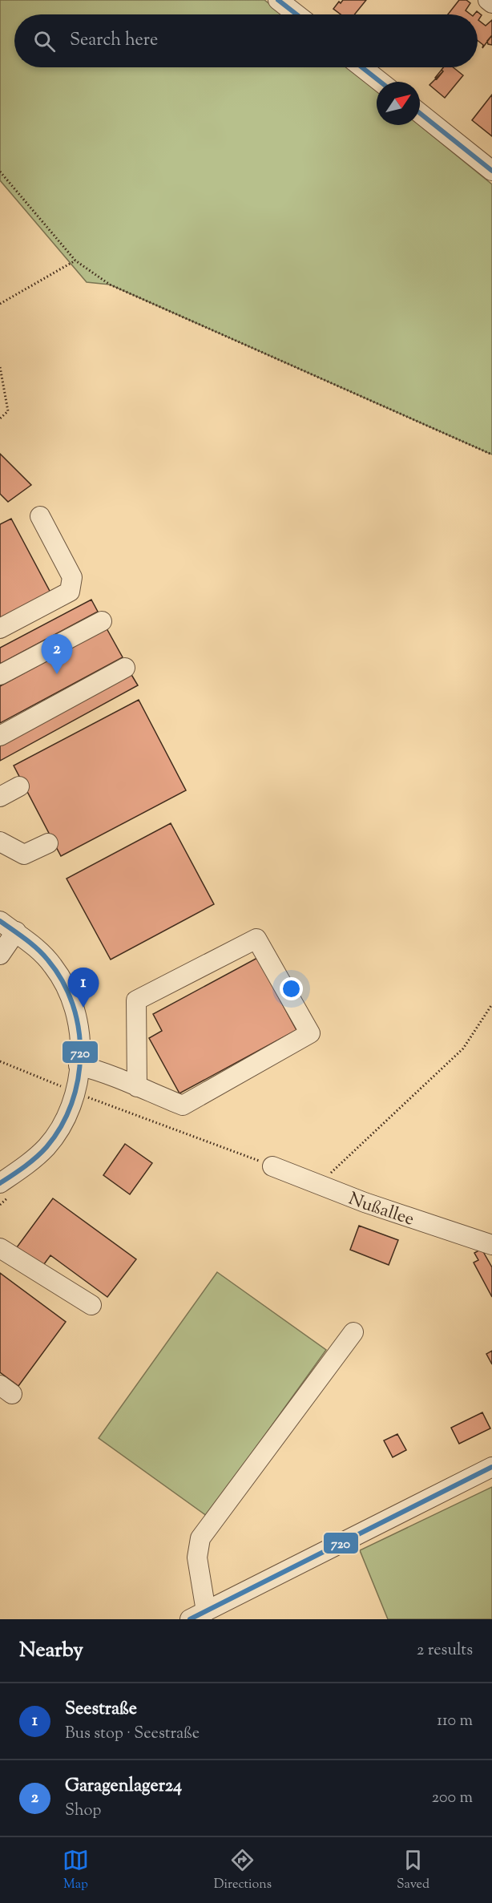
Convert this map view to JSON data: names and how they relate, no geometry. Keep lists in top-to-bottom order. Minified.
{"streets":{"street":["Nußallee"]},"lines":["transit line 720"],"north":"top right","page":{"search":"Search here","pins":["2","1"],"heading":["Nearby","2 results"],"list":[{"mark":"1","name":"Seestraße","note":"Bus stop · Seestraße","value":"110 m"},{"mark":"2","name":"Garagenlager24","note":"Shop","value":"200 m"}],"nav":["Map","Directions","Saved"]}}
